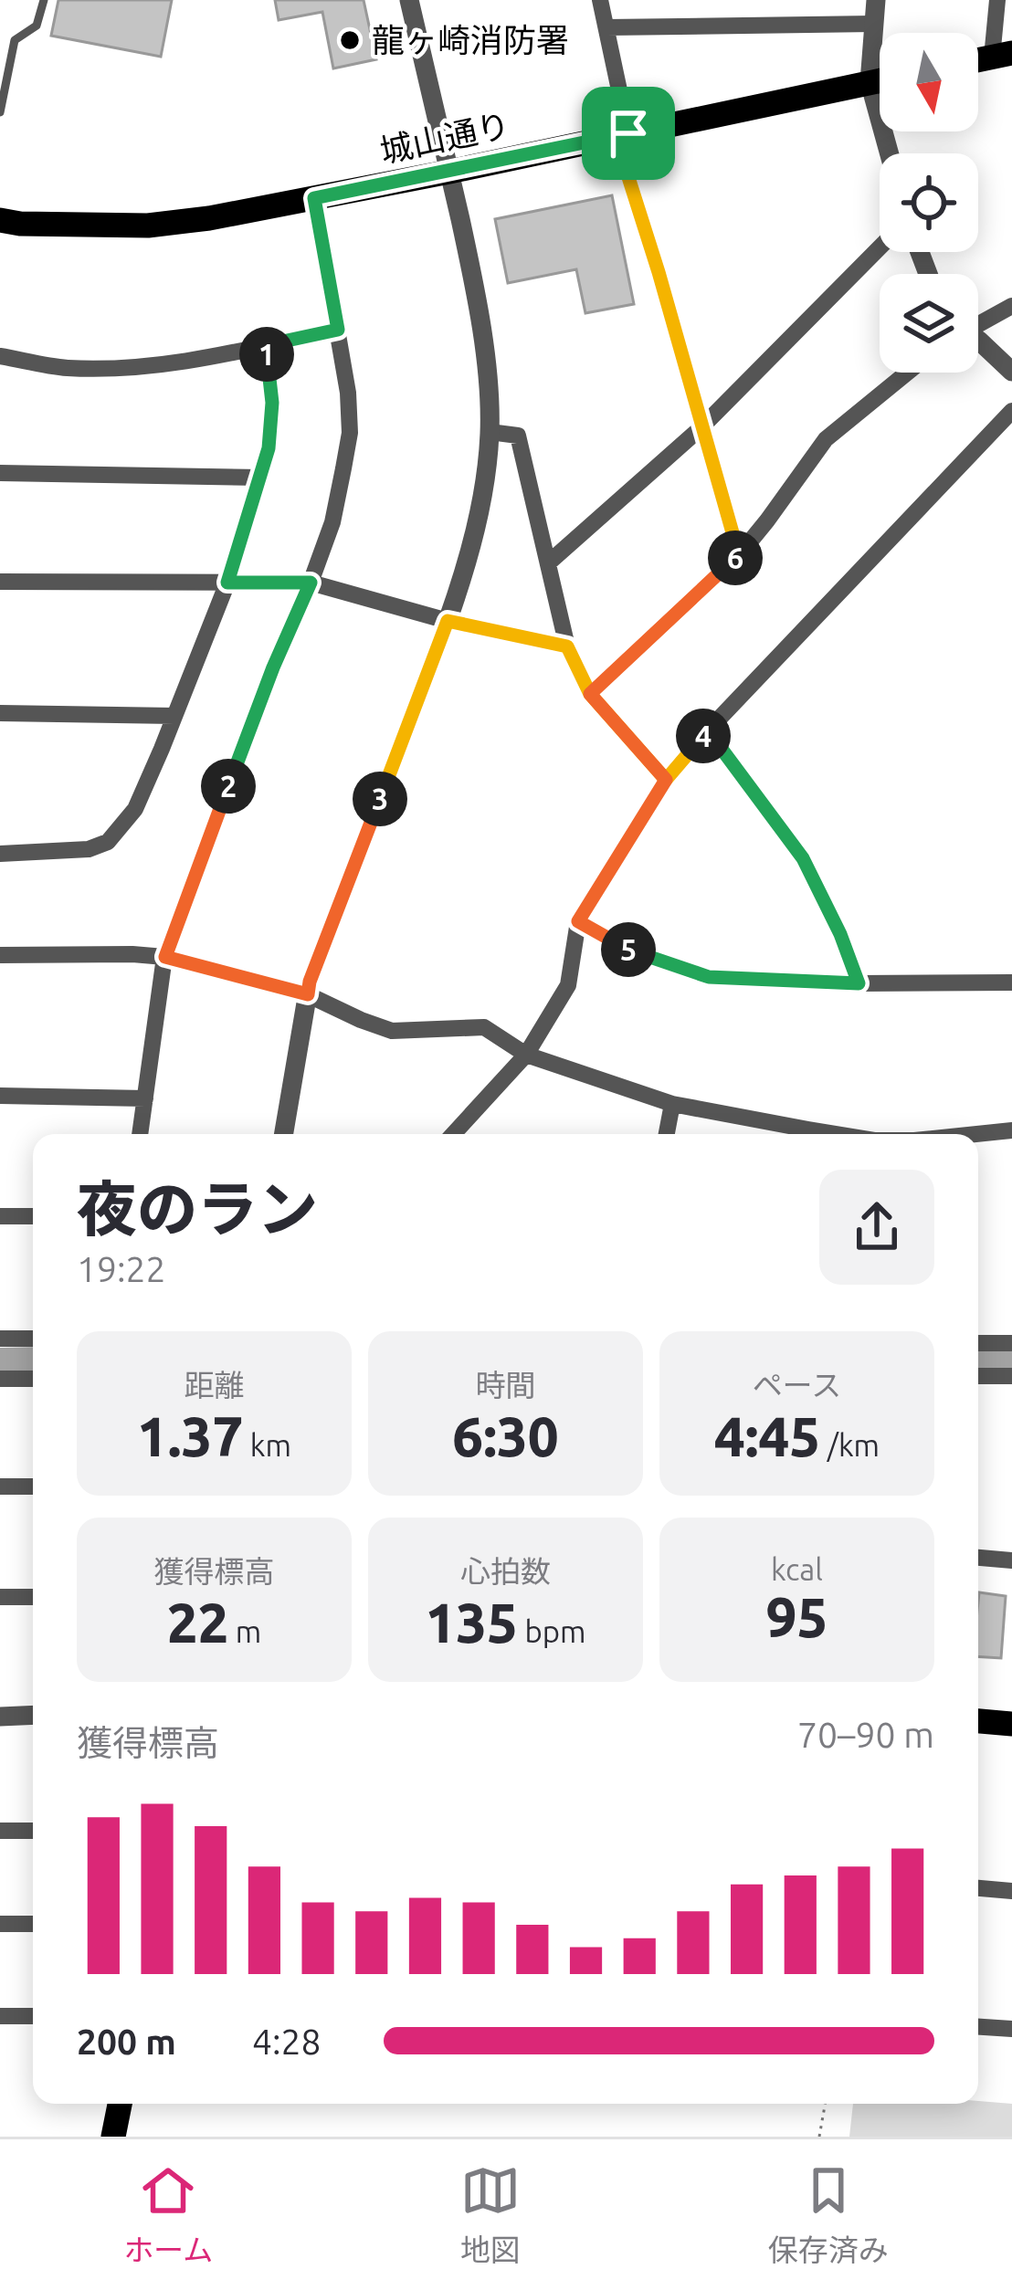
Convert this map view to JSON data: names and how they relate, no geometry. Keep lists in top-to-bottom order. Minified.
{"streets":{"main road":["城山通り"]},"places":["龍ヶ崎消防署"],"north":"bottom","page":{"pins":["1","6","4","2","3","5"],"heading":["夜のラン","19:22"],"stats":[["距離","1.37 km"],["時間","6:30"],["ペース","4:45 /km"],["獲得標高","22 m"],["心拍数","135 bpm"],["kcal","95"]],"chart":["獲得標高","70–90 m"],"list":[{"name":"200 m","note":"4:28"}],"tabs":["ホーム","地図","保存済み"]}}
